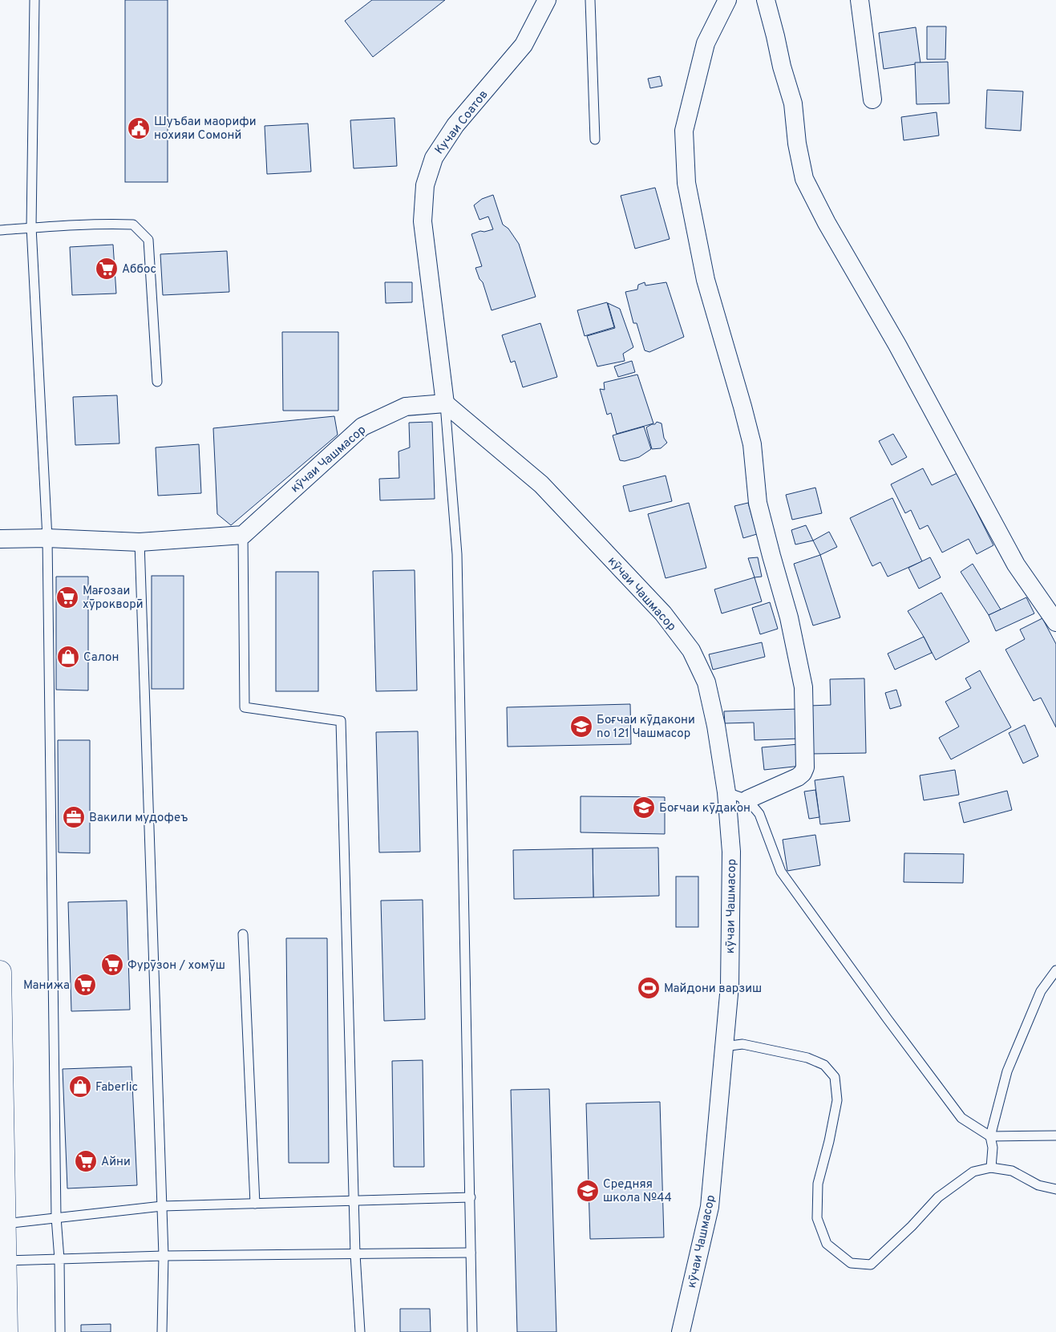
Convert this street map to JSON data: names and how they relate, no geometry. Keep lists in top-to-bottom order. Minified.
{"streets":{"street":["Кучаи Соатов","кӯчаи Чашмасор"]},"crossings":[["Кучаи Соатов","кӯчаи Чашмасор"]],"places":{"public building":["Шуъбаи маорифи нохияи Сомонй"],"supermarket":["Аббос","Мағозаи хӯрокворӣ","Фурӯзон / хомӯш","Манижа","Айни"],"shop":["Салон","Faberlic"],"school or university":["Боғчаи кӯдакони no 121 Чашмасор","Боғчаи кӯдакон","Средняя школа №44"],"office":["Вакили мудофеъ"],"sports":["Майдони варзиш"]}}
